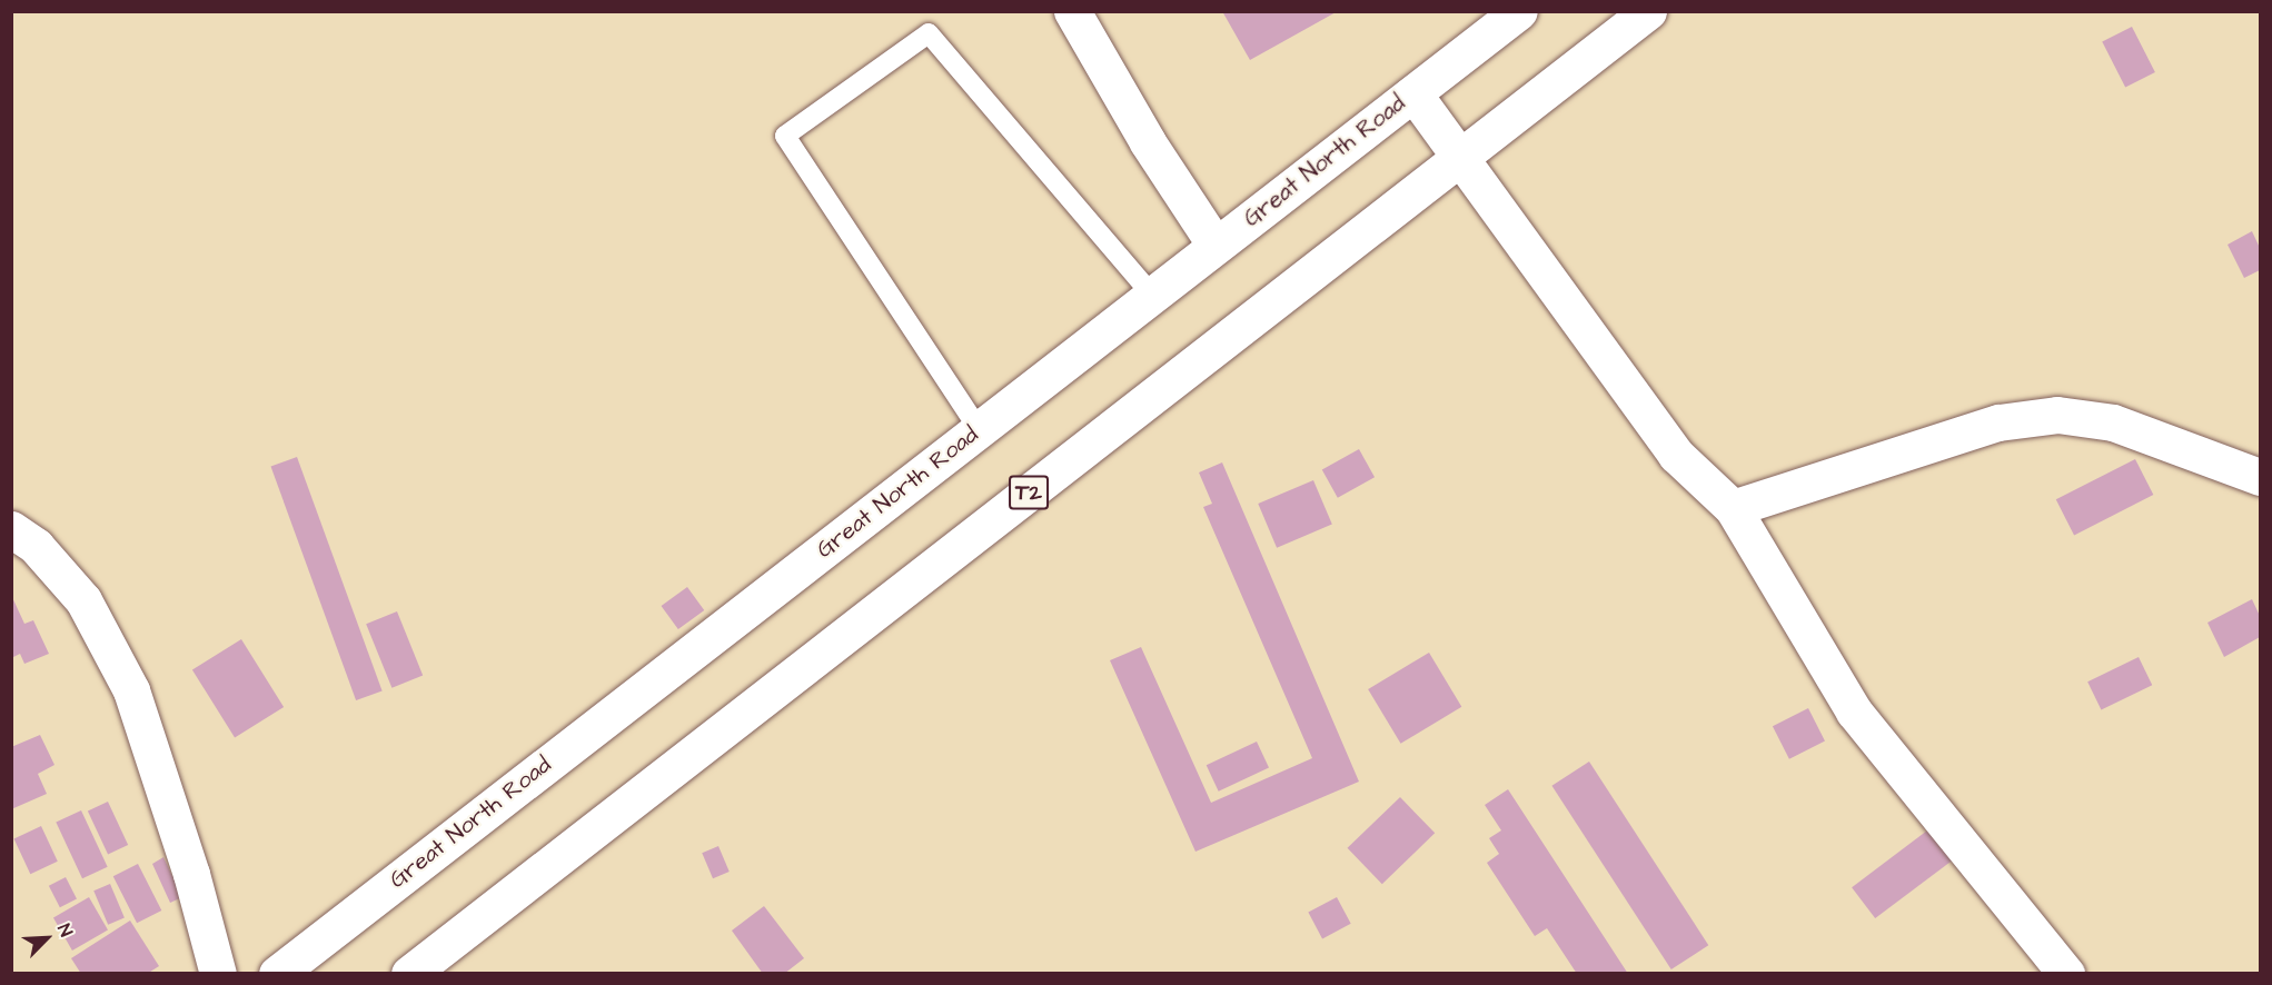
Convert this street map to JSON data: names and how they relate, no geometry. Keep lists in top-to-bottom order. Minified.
{"streets":{"main road":["Great North Road","T2"]},"north":"top right"}
